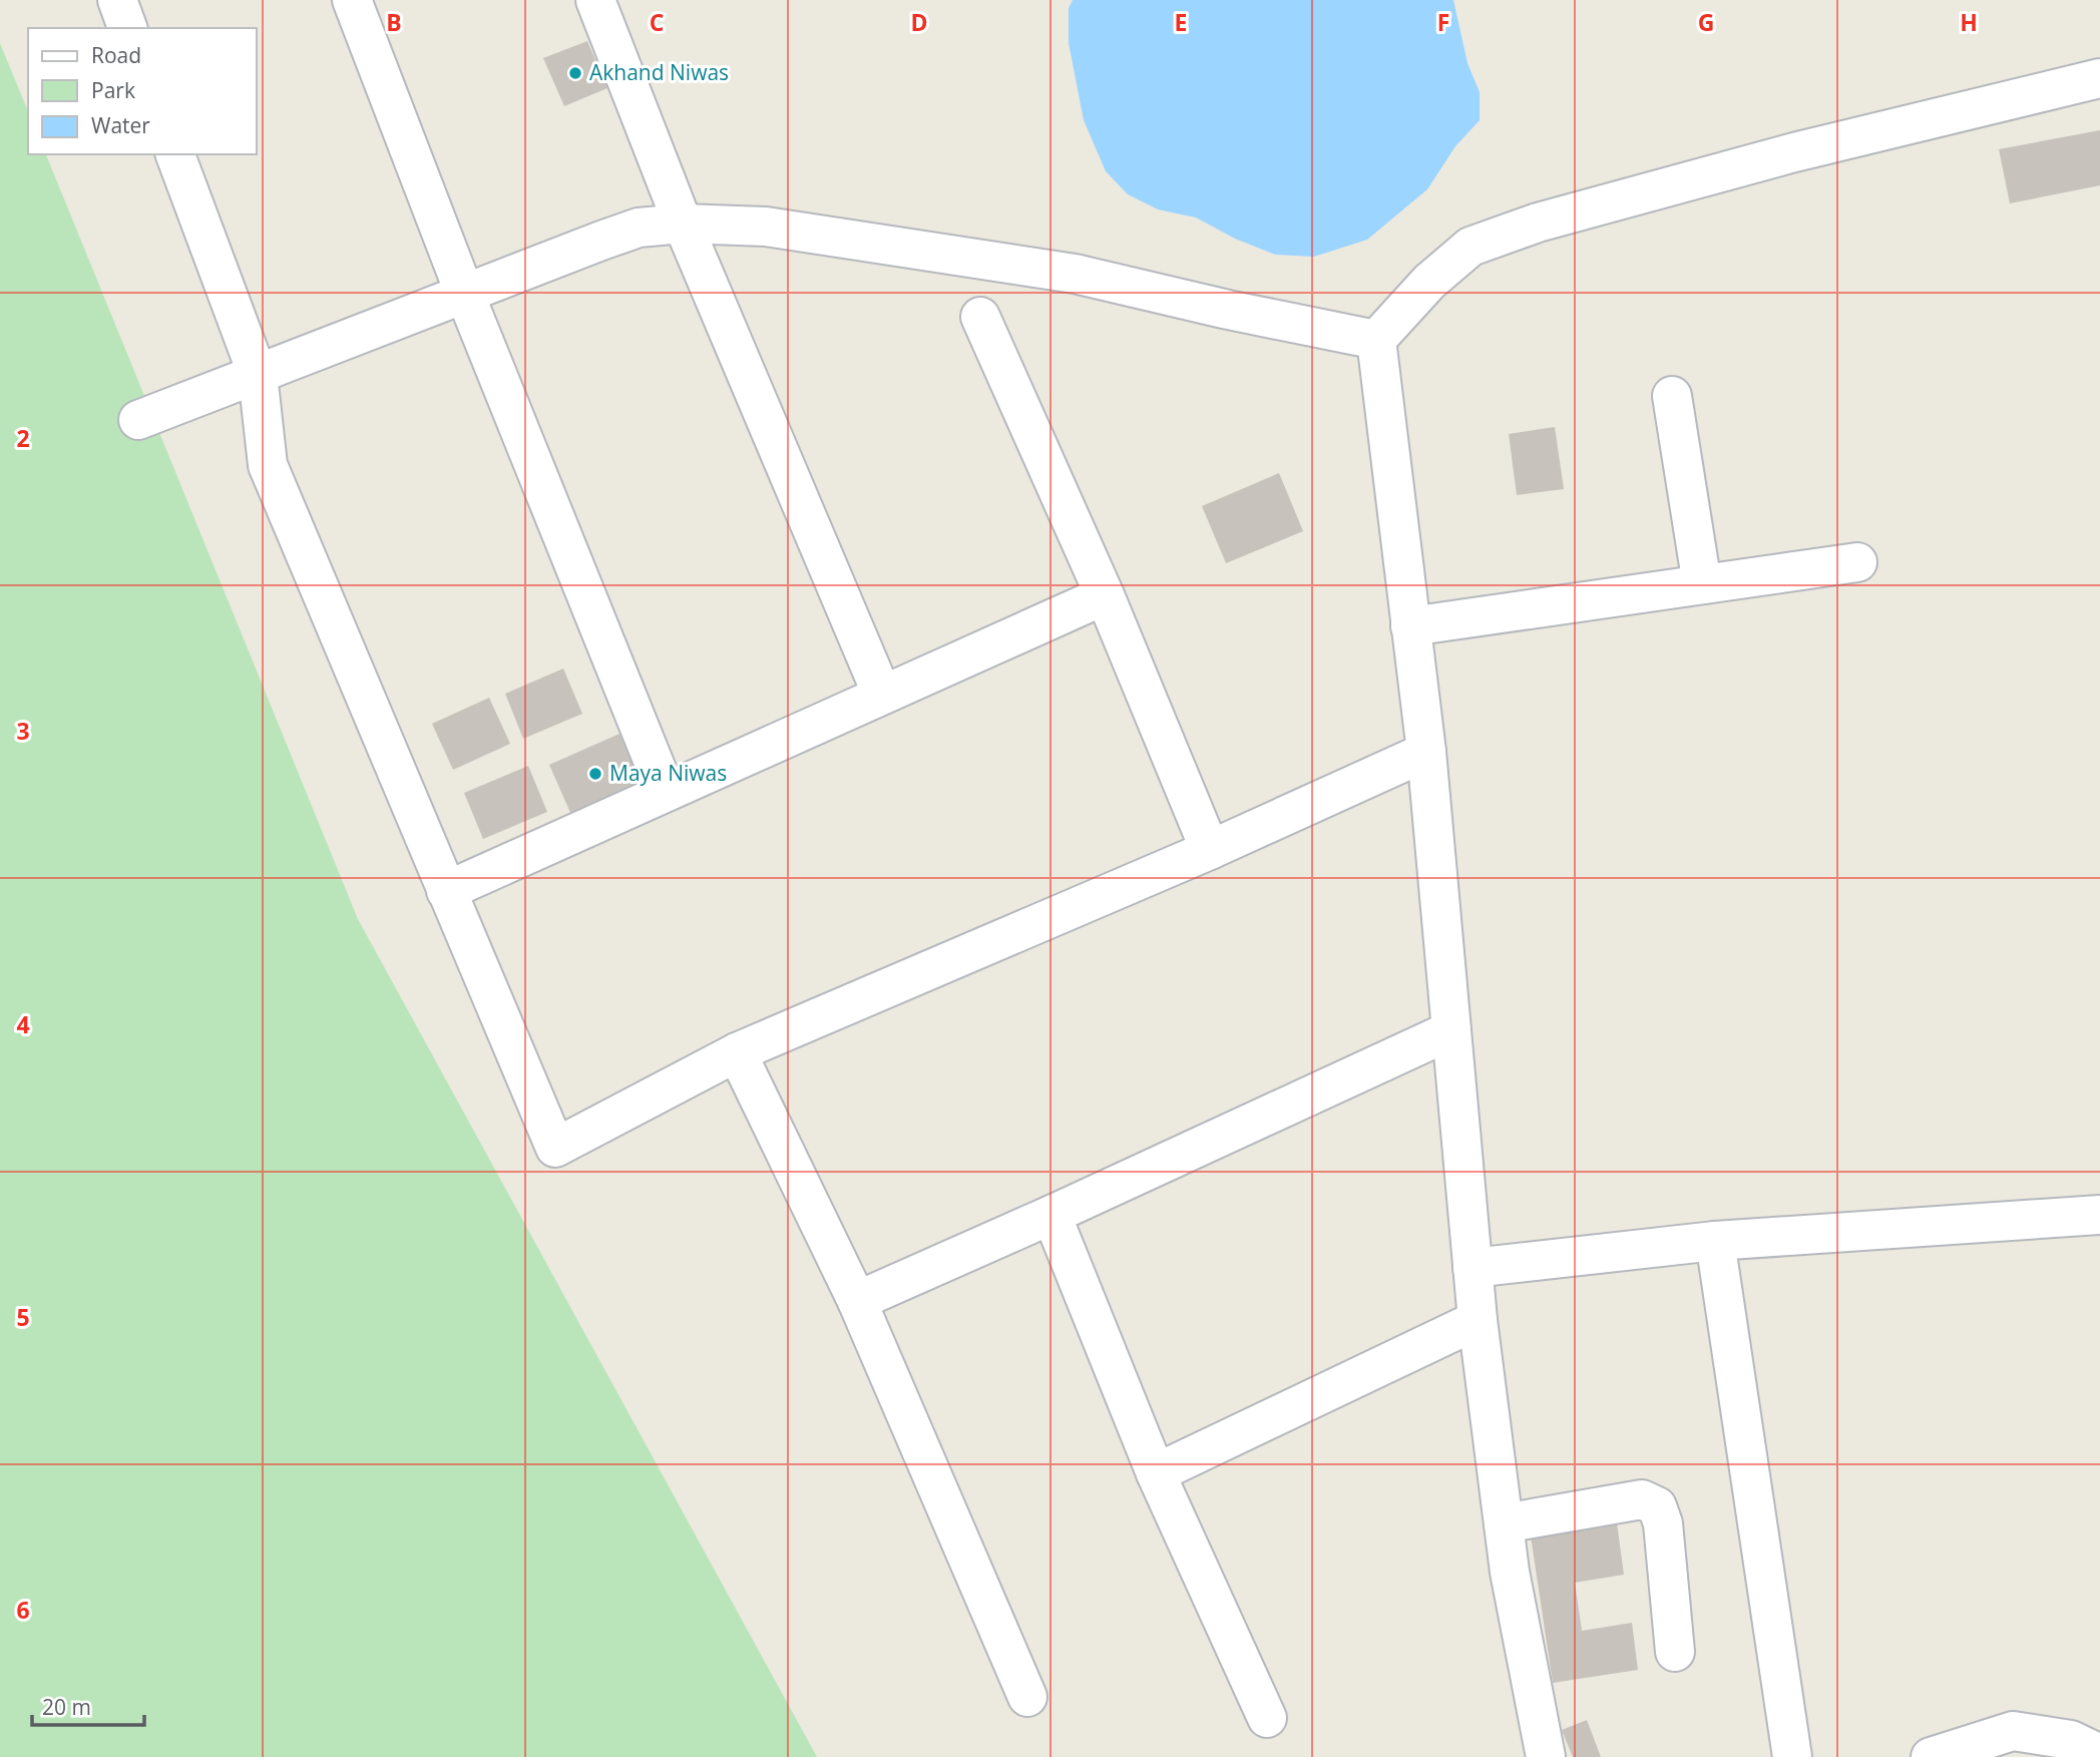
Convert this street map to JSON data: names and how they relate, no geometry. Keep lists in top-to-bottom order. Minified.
{"places":["Akhand Niwas","Maya Niwas"],"legend":["Road","Park","Water"],"scale_bar":"20 m","grid":{"columns":["B","C","D","E","F","G","H"],"rows":["2","3","4","5","6"]}}
